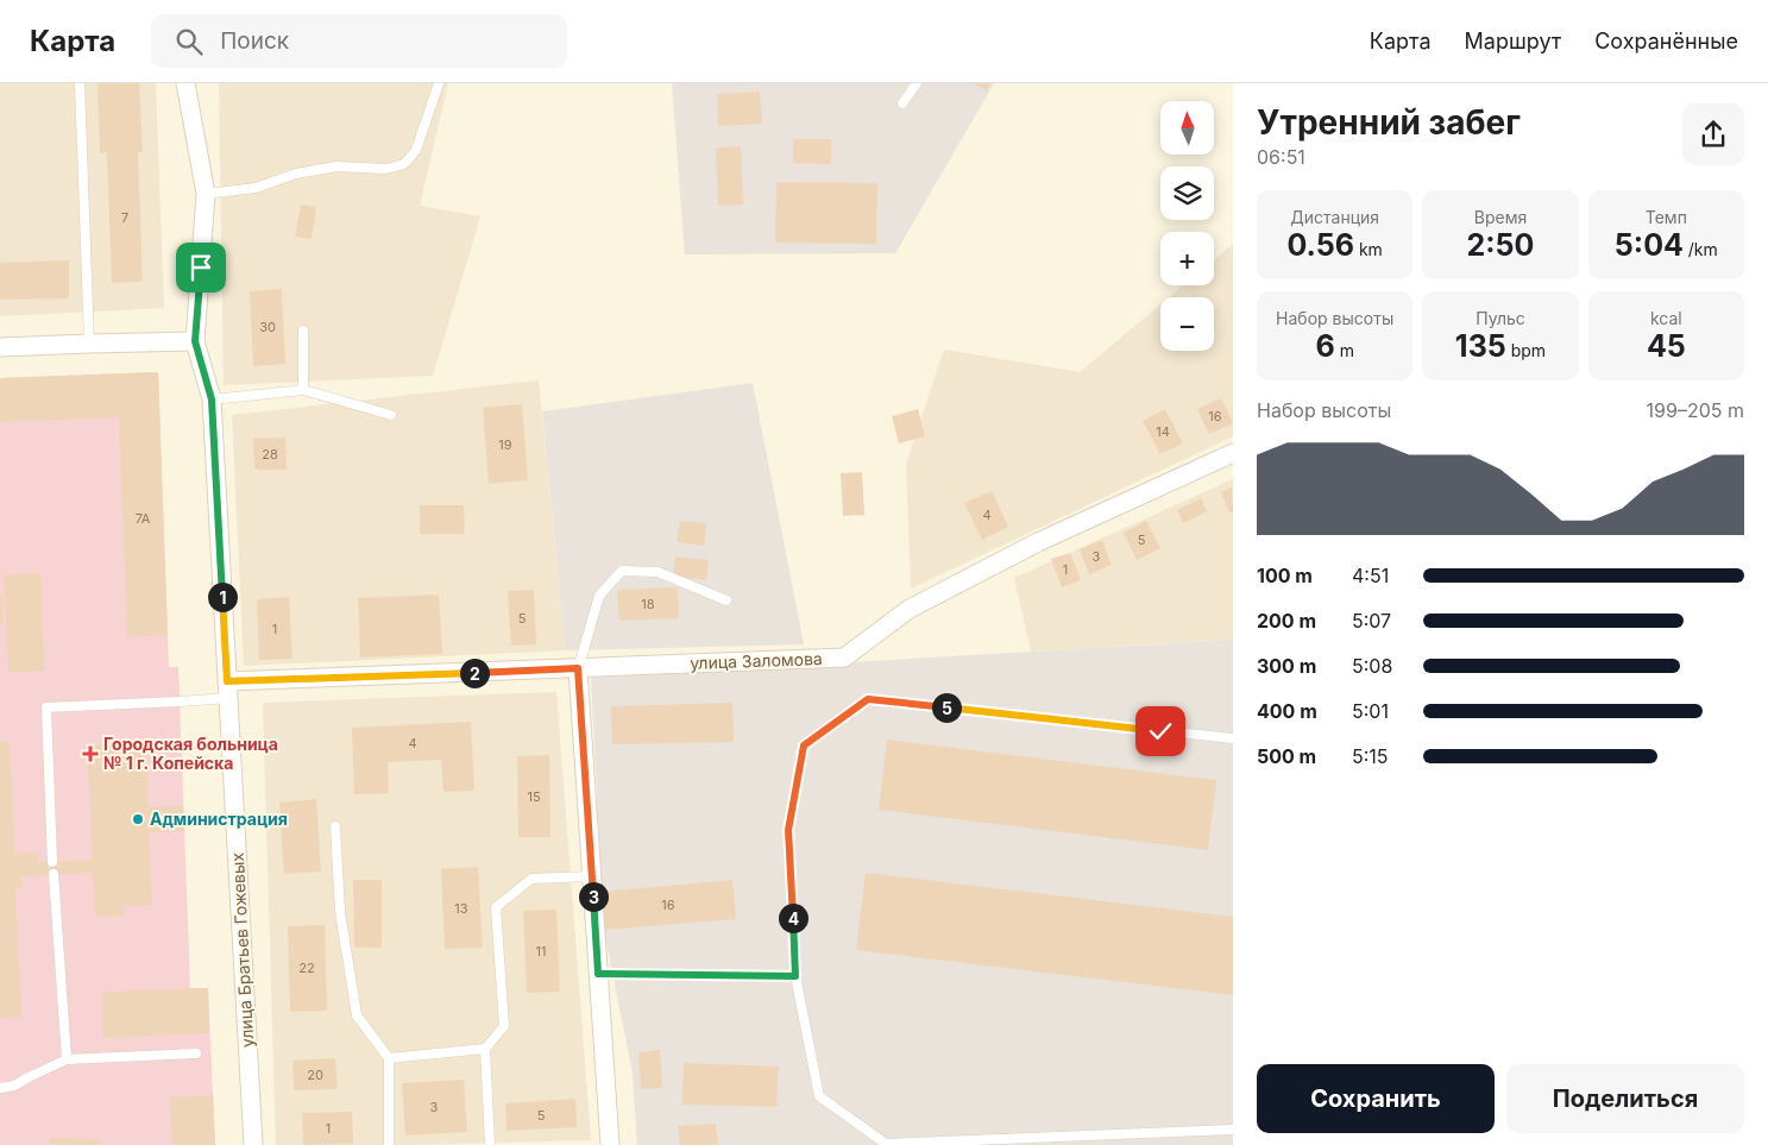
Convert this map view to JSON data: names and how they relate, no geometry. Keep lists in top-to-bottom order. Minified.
{"streets":{"street":["улица Заломова","улица Братьев Гожевых"]},"crossings":[["улица Заломова","улица Братьев Гожевых"]],"places":{"health":["Городская больница № 1 г. Копейска"],"other":["Администрация"]},"house_numbers":["7","30","16","14","19","28","4","7А","5","3","1","18","5","1","4","15","16","13","11","22","20","3","5","1"],"north":"top","page":{"header":"Карта","search":"Поиск","nav":["Карта","Маршрут","Сохранённые"],"heading":["Утренний забег","06:51"],"map_buttons":["+","−"],"stats":[["Дистанция","0.56 km"],["Время","2:50"],["Темп","5:04 /km"],["Набор высоты","6 m"],["Пульс","135 bpm"],["kcal","45"]],"chart":["Набор высоты","199–205 m"],"list":[{"name":"100 m","note":"4:51"},{"name":"200 m","note":"5:07"},{"name":"300 m","note":"5:08"},{"name":"400 m","note":"5:01"},{"name":"500 m","note":"5:15"}],"pins":["1","2","5","3","4"],"buttons":["Сохранить","Поделиться"]}}
